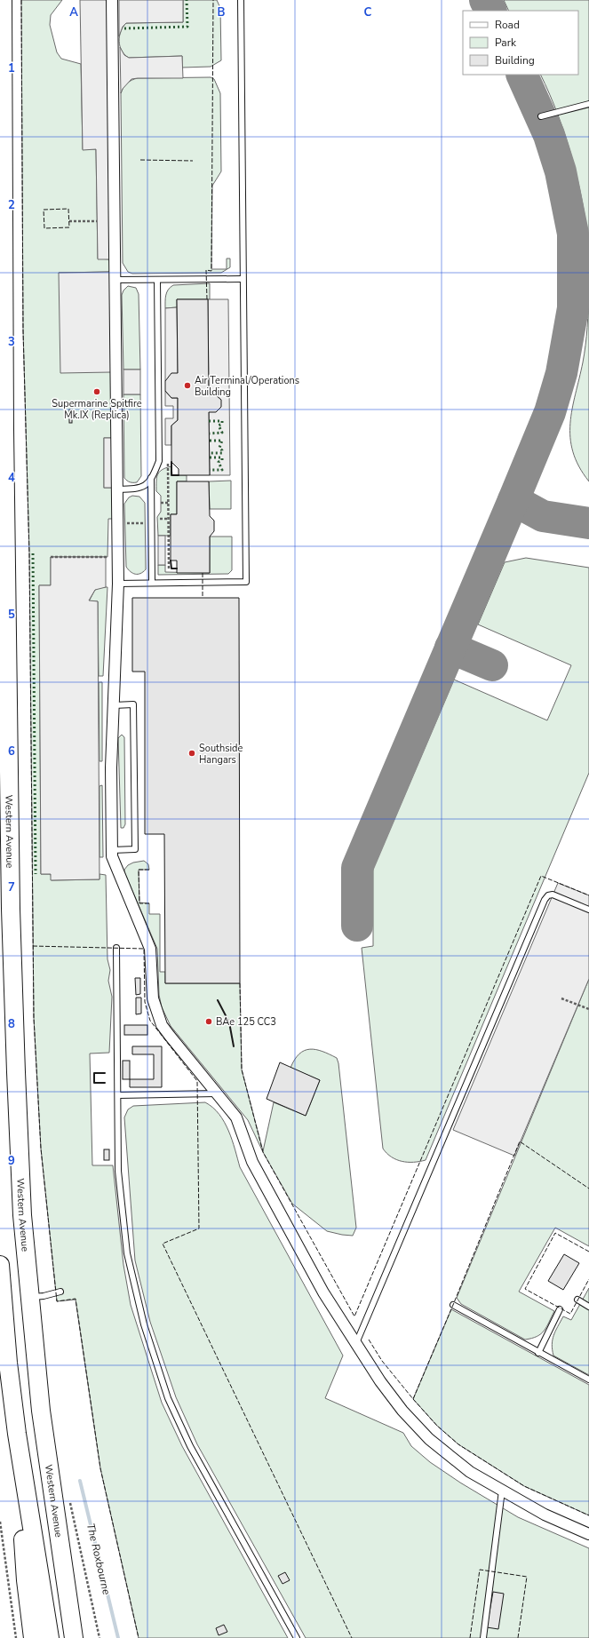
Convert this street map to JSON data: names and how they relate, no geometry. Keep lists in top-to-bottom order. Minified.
{"streets":{"highway":["Western Avenue"]},"water":["The Roxbourne"],"places":["Air Terminal/Operations Building","Supermarine Spitfire Mk.IX (Replica)","Southside Hangars","BAe 125 CC3"],"legend":["Road","Park","Building"],"grid":{"columns":["A","B","C"],"rows":["1","2","3","4","5","6","7","8","9"]}}
